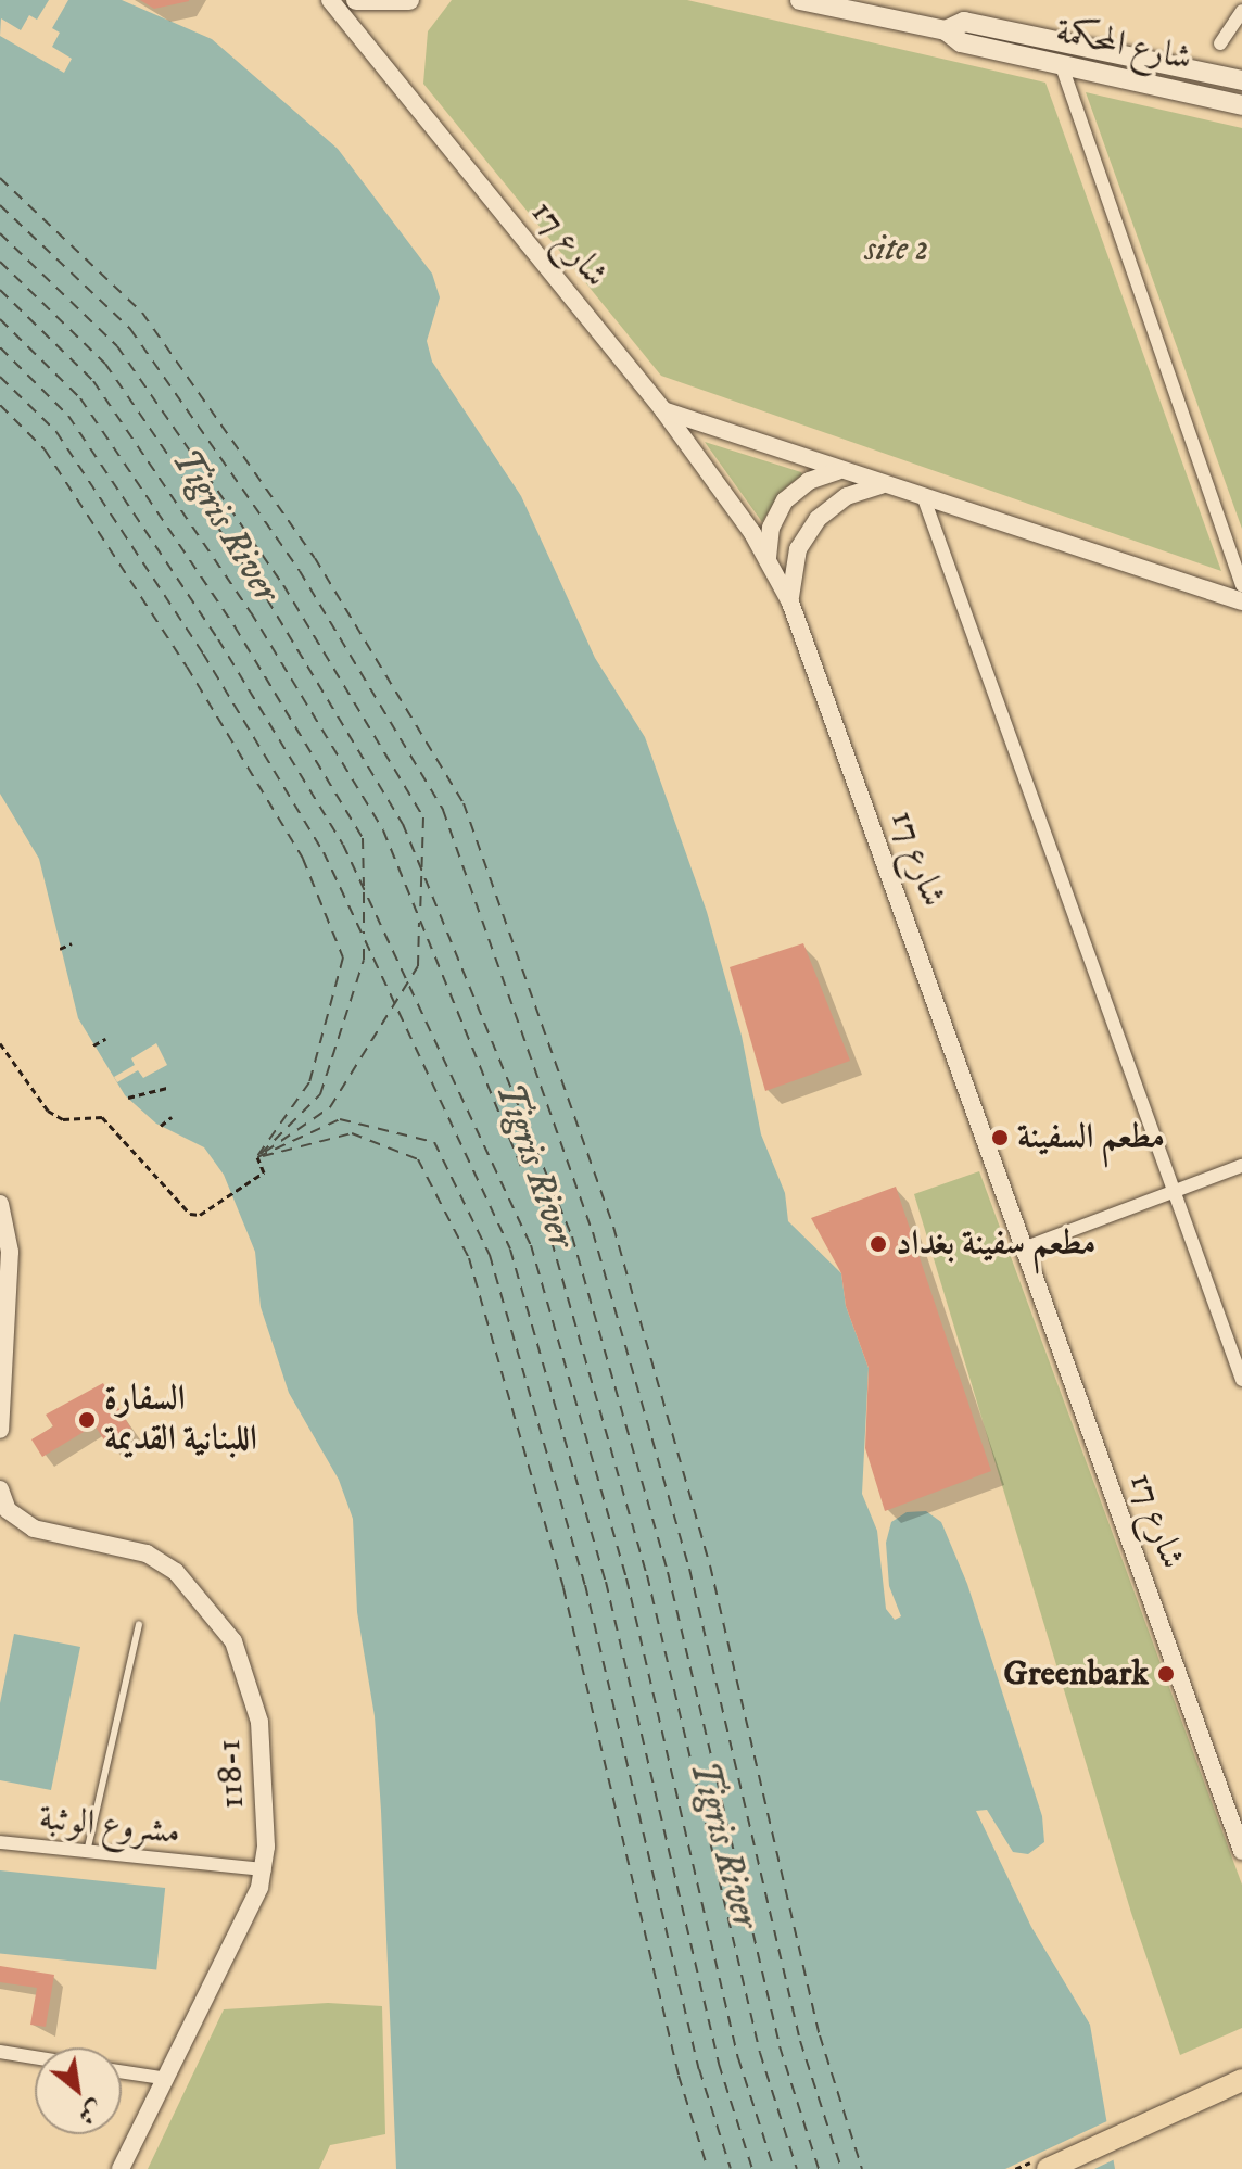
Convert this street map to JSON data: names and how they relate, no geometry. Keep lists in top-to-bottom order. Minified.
{"streets":{"main road":["شارع المحكمة"],"street":["شارع 17","118-1","مشروع الوثبة"]},"crossings":[["118-1","مشروع الوثبة"]],"water":["Tigris River"],"parks":["site 2"],"places":["مطعم السفينة","مطعم سفينة بغداد","السفارة اللبنانية القديمة","Greenbark"],"north":"bottom right"}
